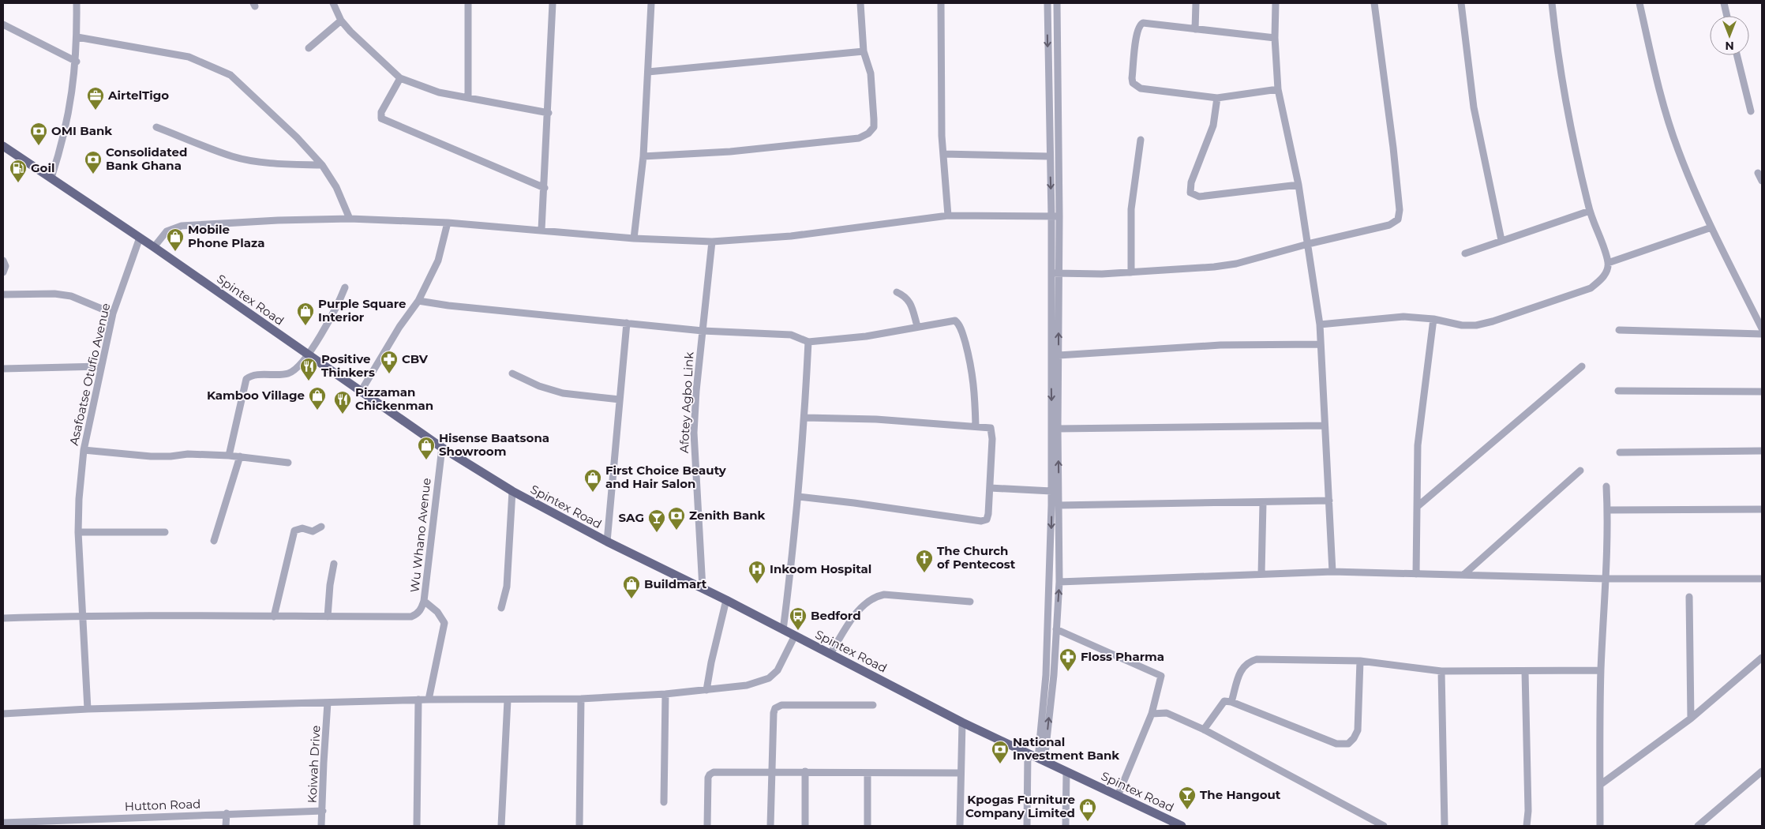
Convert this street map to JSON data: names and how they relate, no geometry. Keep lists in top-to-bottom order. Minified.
{"streets":{"main road":["Spintex Road"],"street":["Asafoatse Otufio Avenue","Afotey Agbo Link","Wu Whano Avenue","Koiwah Drive","Hutton Road"]},"crossings":[["Spintex Road","Asafoatse Otufio Avenue"],["Spintex Road","Afotey Agbo Link"],["Spintex Road","Wu Whano Avenue"],["Koiwah Drive","Hutton Road"]],"places":{"office":["AirtelTigo"],"bank":["OMI Bank","Consolidated Bank Ghana","Zenith Bank","National Investment Bank"],"fuel station":["Goil"],"shop":["Mobile Phone Plaza","Purple Square Interior","Kamboo Village","Hisense Baatsona Showroom","First Choice Beauty and Hair Salon","Buildmart","Kpogas Furniture Company Limited"],"pharmacy":["CBV","Floss Pharma"],"restaurant":["Positive Thinkers","Pizzaman Chickenman"],"bar":["SAG","The Hangout"],"church":["The Church of Pentecost"],"hospital":["Inkoom Hospital"],"bus stop":["Bedford"]},"north":"bottom"}
